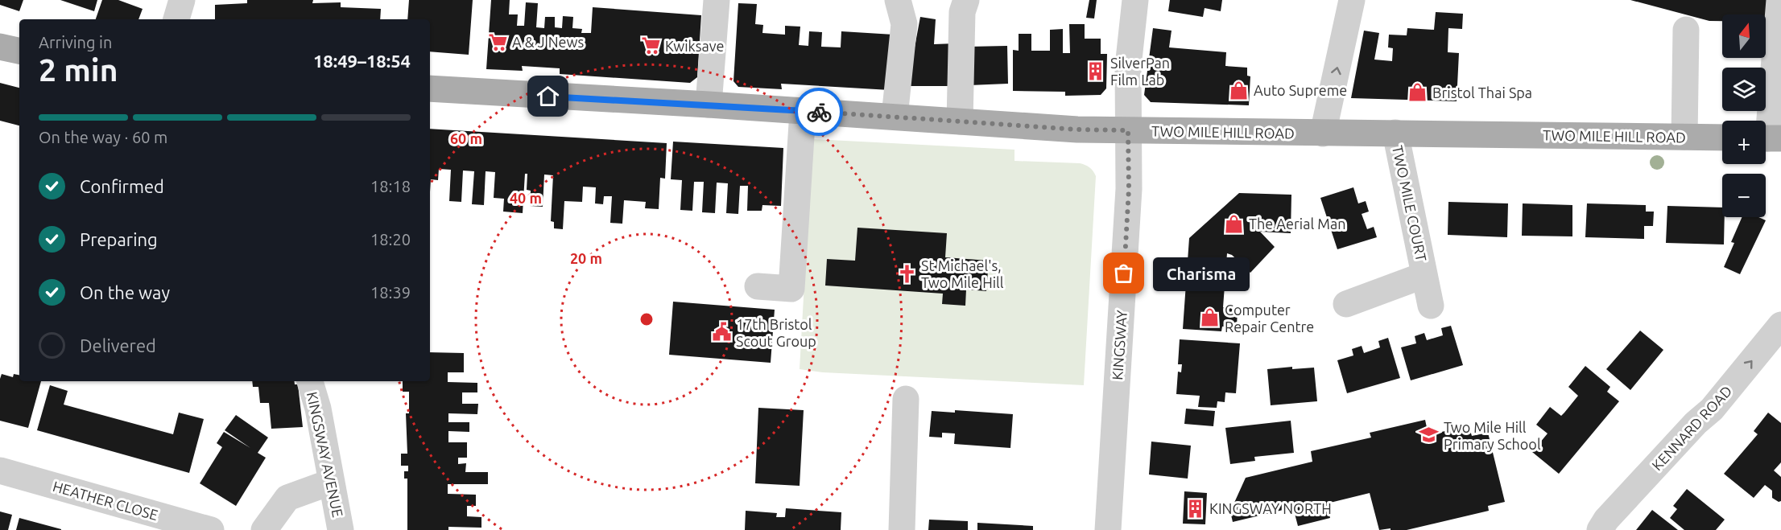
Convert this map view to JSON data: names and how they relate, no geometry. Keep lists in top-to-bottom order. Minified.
{"streets":{"main road":["TWO MILE HILL ROAD"],"street":["TWO MILE COURT","KINGSWAY","KENNARD ROAD","KINGSWAY AVENUE","HEATHER CLOSE"]},"crossings":[["TWO MILE HILL ROAD","TWO MILE COURT"],["TWO MILE HILL ROAD","KINGSWAY"]],"one_way":["KENNARD ROAD"],"places":{"supermarket":["A & J News","Kwiksave"],"building":["SilverPan Film Lab","KINGSWAY NORTH"],"shop":["Auto Supreme","Bristol Thai Spa","The Aerial Man","Computer Repair Centre"],"church":["St Michael's, Two Mile Hill"],"other":["Charisma"],"public building":["17th Bristol Scout Group"],"school or university":["Two Mile Hill Primary School"]},"north":"top","page":{"map_buttons":["+","−"],"heading":["2 min","Arriving in","18:49–18:54"],"bar":"On the way · 60 m","list":[["Confirmed","18:18"],["Preparing","18:20"],["On the way","18:39"],"Delivered"],"bubble":"Charisma"},"rings":["60 m","40 m","20 m"]}
